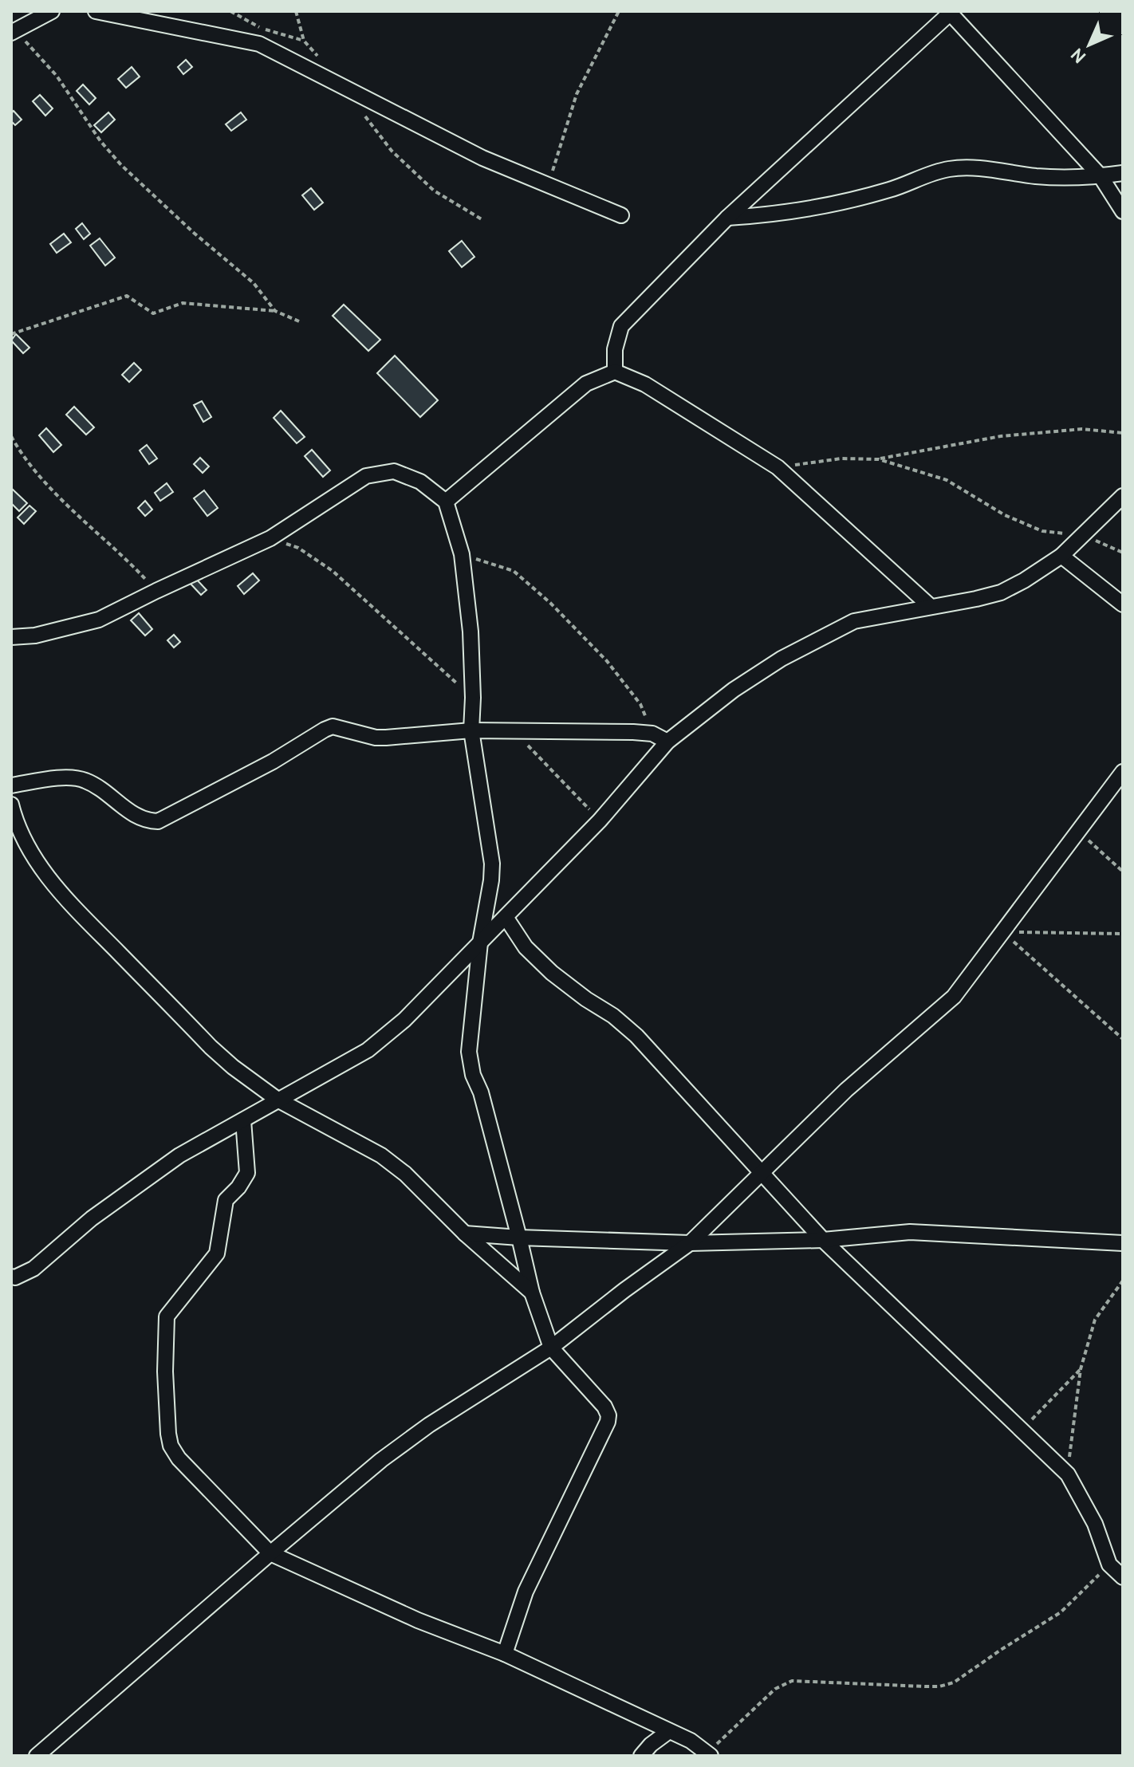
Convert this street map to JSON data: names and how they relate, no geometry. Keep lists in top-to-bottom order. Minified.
{"north":"bottom left"}
